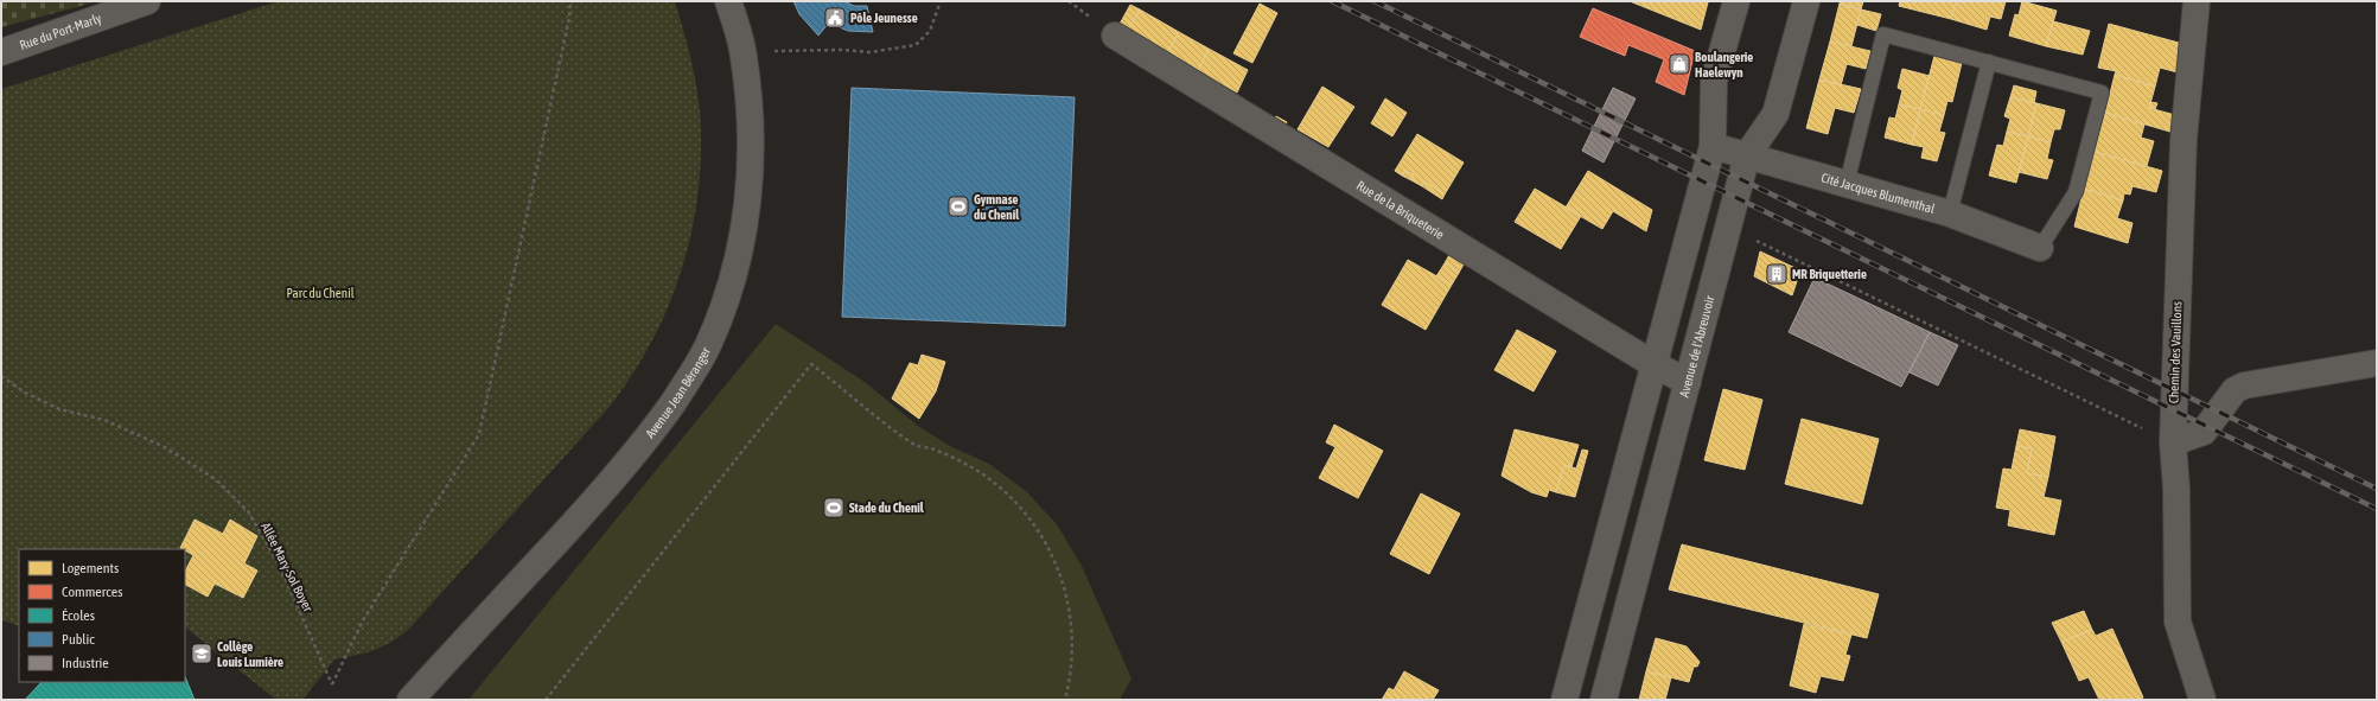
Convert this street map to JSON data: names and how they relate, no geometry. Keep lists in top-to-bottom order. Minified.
{"streets":{"street":["Rue du Port-Marly","Cité Jacques Blumenthal","Rue de la Briqueterie","Avenue de l'Abreuvoir","Chemin des Vauillons","Avenue Jean Béranger"],"path":["Allée Mary-Sol Boyer"]},"crossings":[["Cité Jacques Blumenthal","Avenue de l'Abreuvoir"],["Rue de la Briqueterie","Avenue de l'Abreuvoir"]],"parks":["Parc du Chenil"],"places":{"public building":["Pôle Jeunesse"],"shop":["Boulangerie Haelewyn"],"sports":["Gymnase du Chenil","Stade du Chenil"],"building":["MR Briquetterie"],"school or university":["Collège Louis Lumière"]},"legend":["Logements","Commerces","Écoles","Public","Industrie"]}
